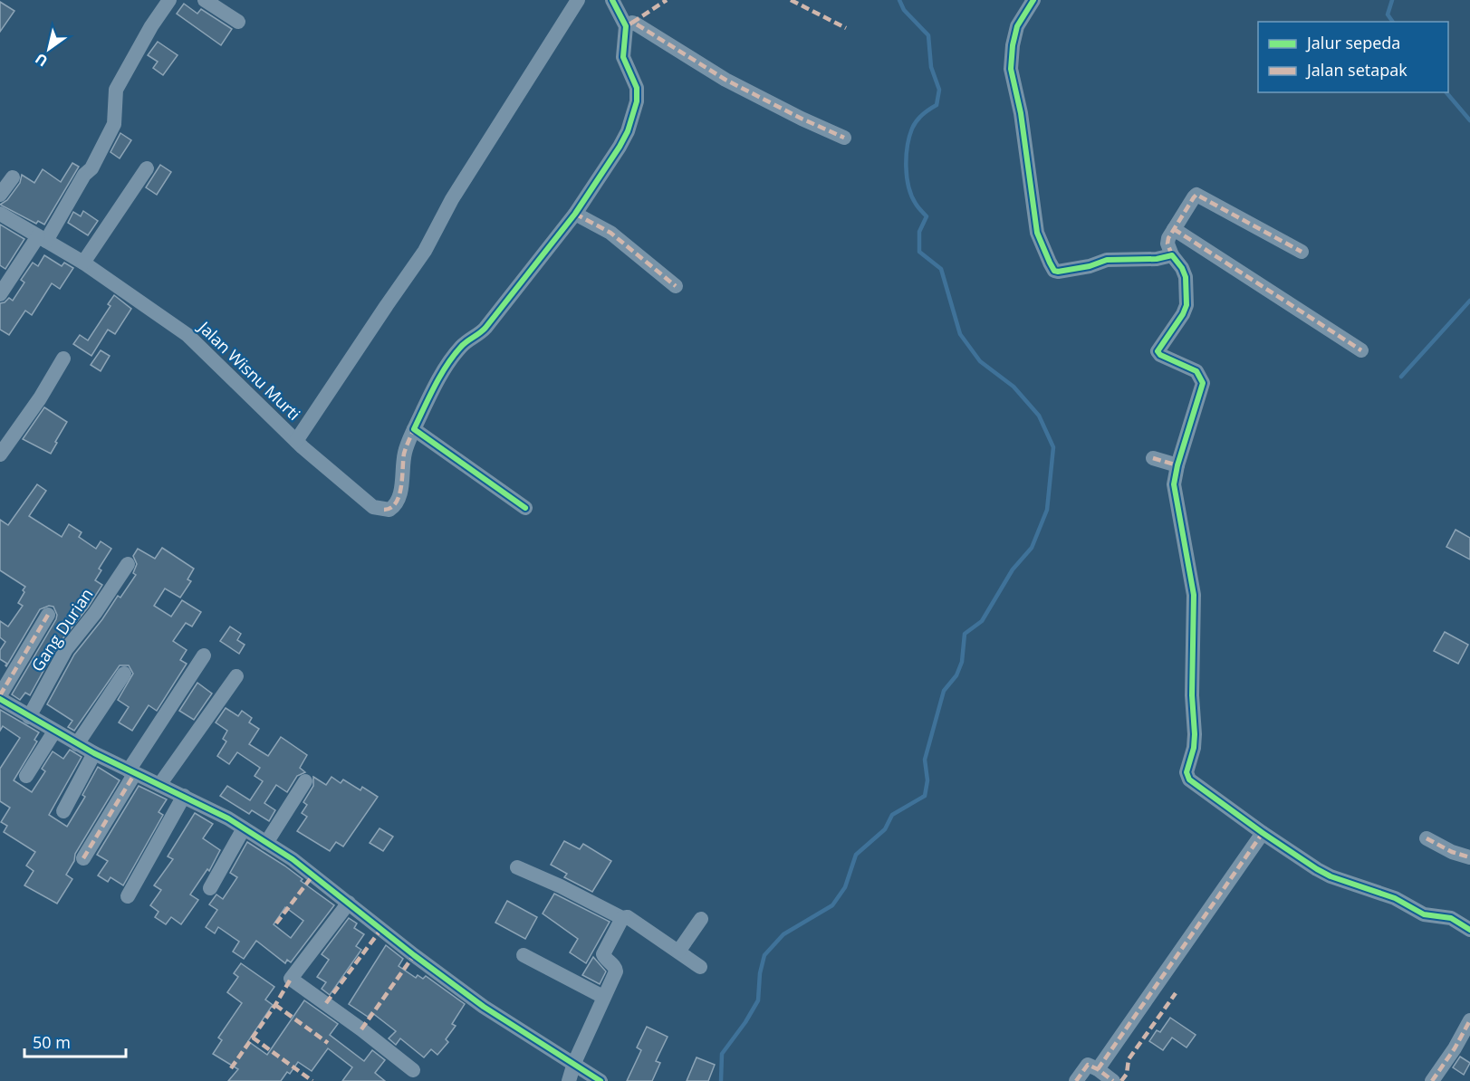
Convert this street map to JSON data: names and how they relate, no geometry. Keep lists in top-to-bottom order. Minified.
{"streets":{"street":["Jalan Wisnu Murti","Gang Durian"]},"legend":["Jalur sepeda","Jalan setapak"],"scale_bar":"50 m","north":"bottom left"}
